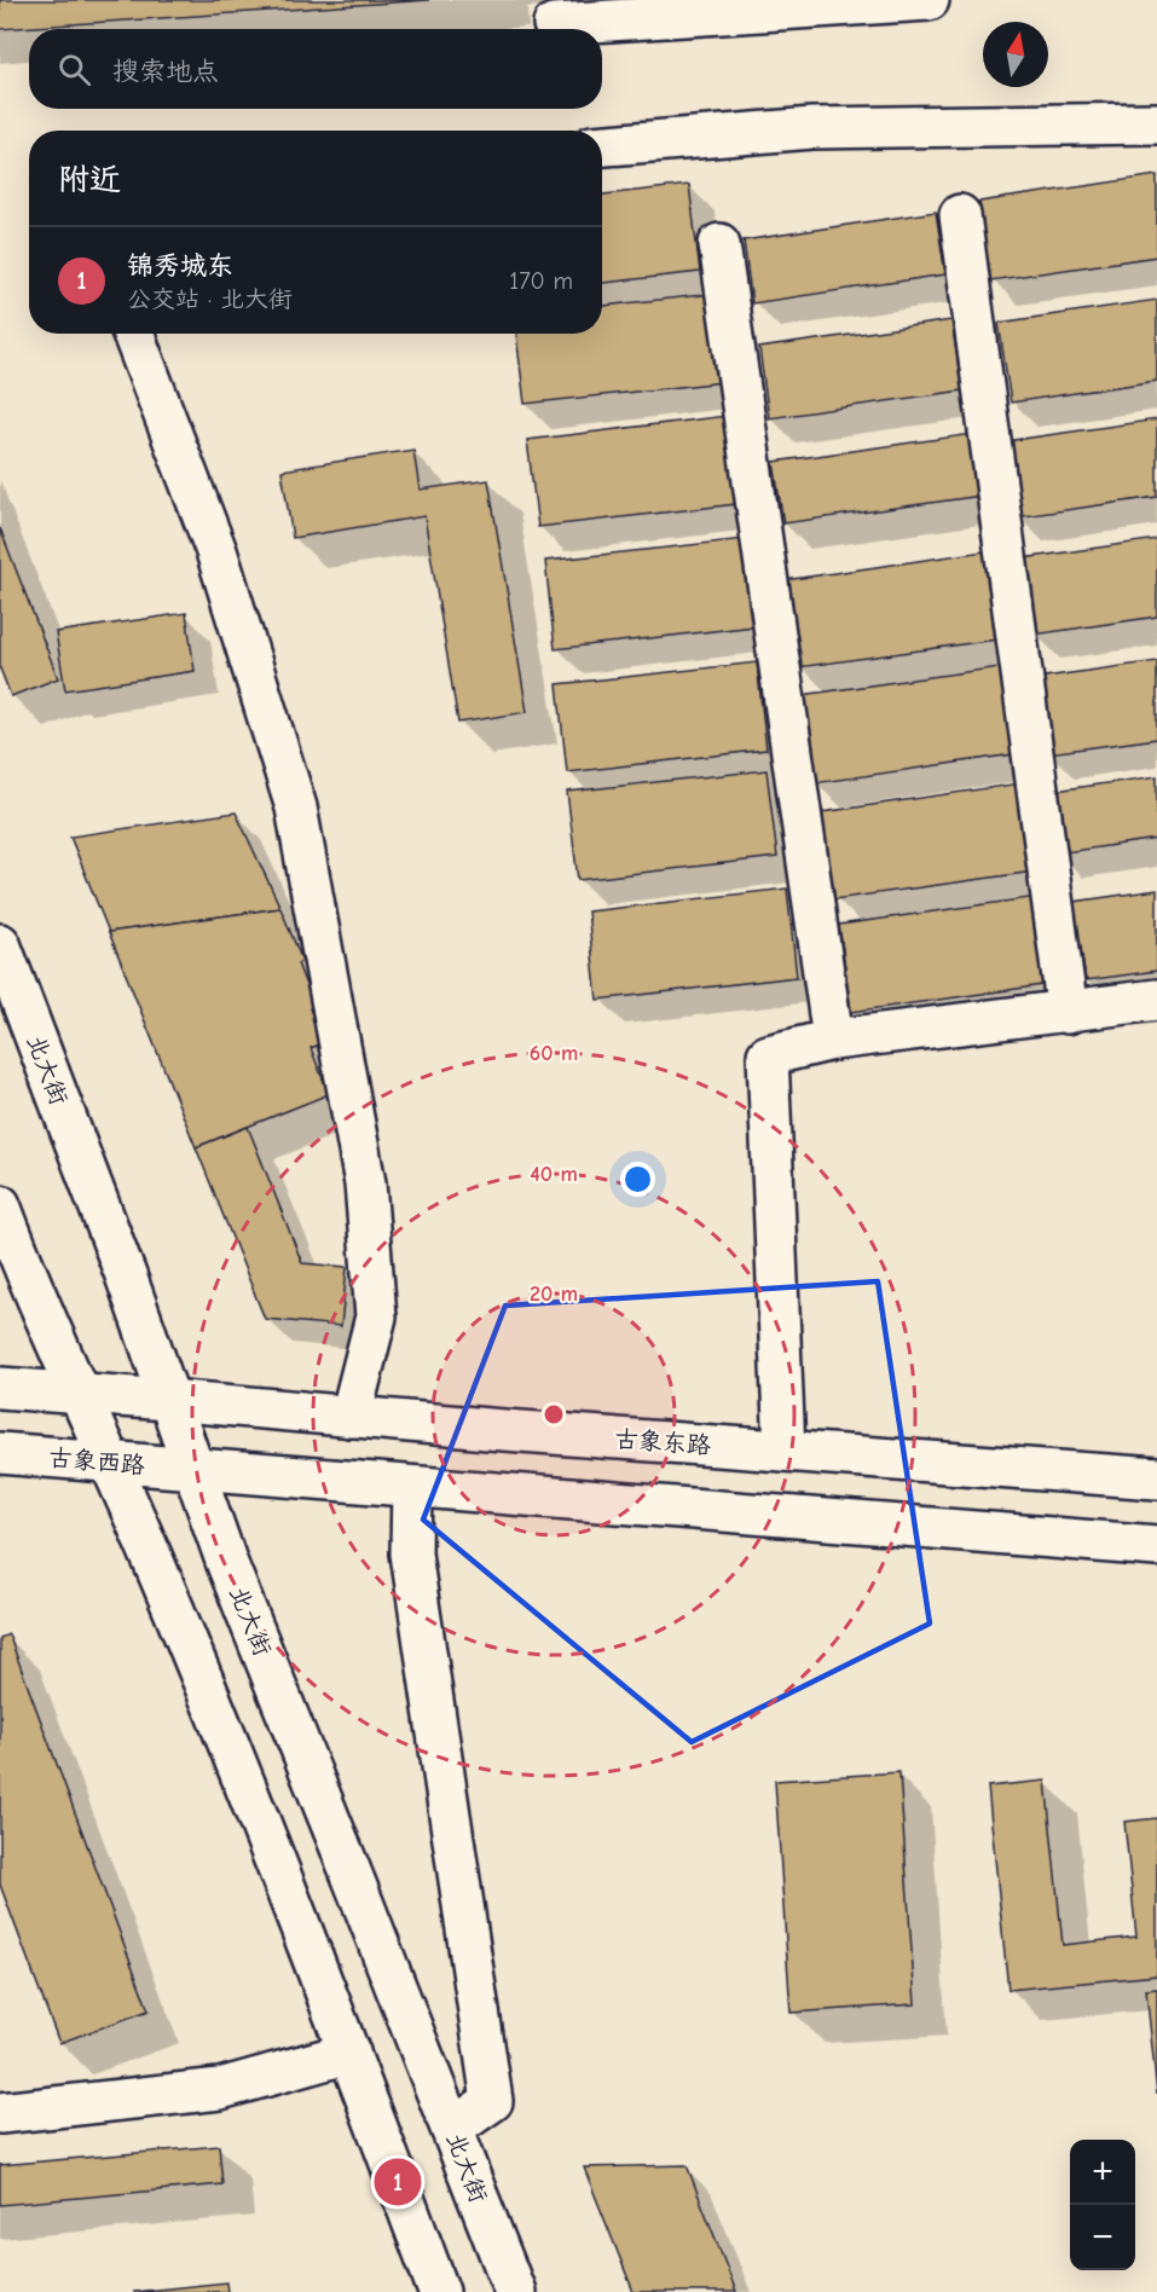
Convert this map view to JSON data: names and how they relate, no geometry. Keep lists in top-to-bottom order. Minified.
{"streets":{"main road":["北大街","古象东路","古象西路"]},"crossings":[["北大街","古象东路"],["北大街","古象西路"]],"north":"top","page":{"search":"搜索地点","heading":"附近","list":[{"mark":"1","name":"锦秀城东","note":"公交站 · 北大街","value":"170 m"}],"map_buttons":["+","−"],"pins":"1"},"rings":["60 m","40 m","20 m"]}
